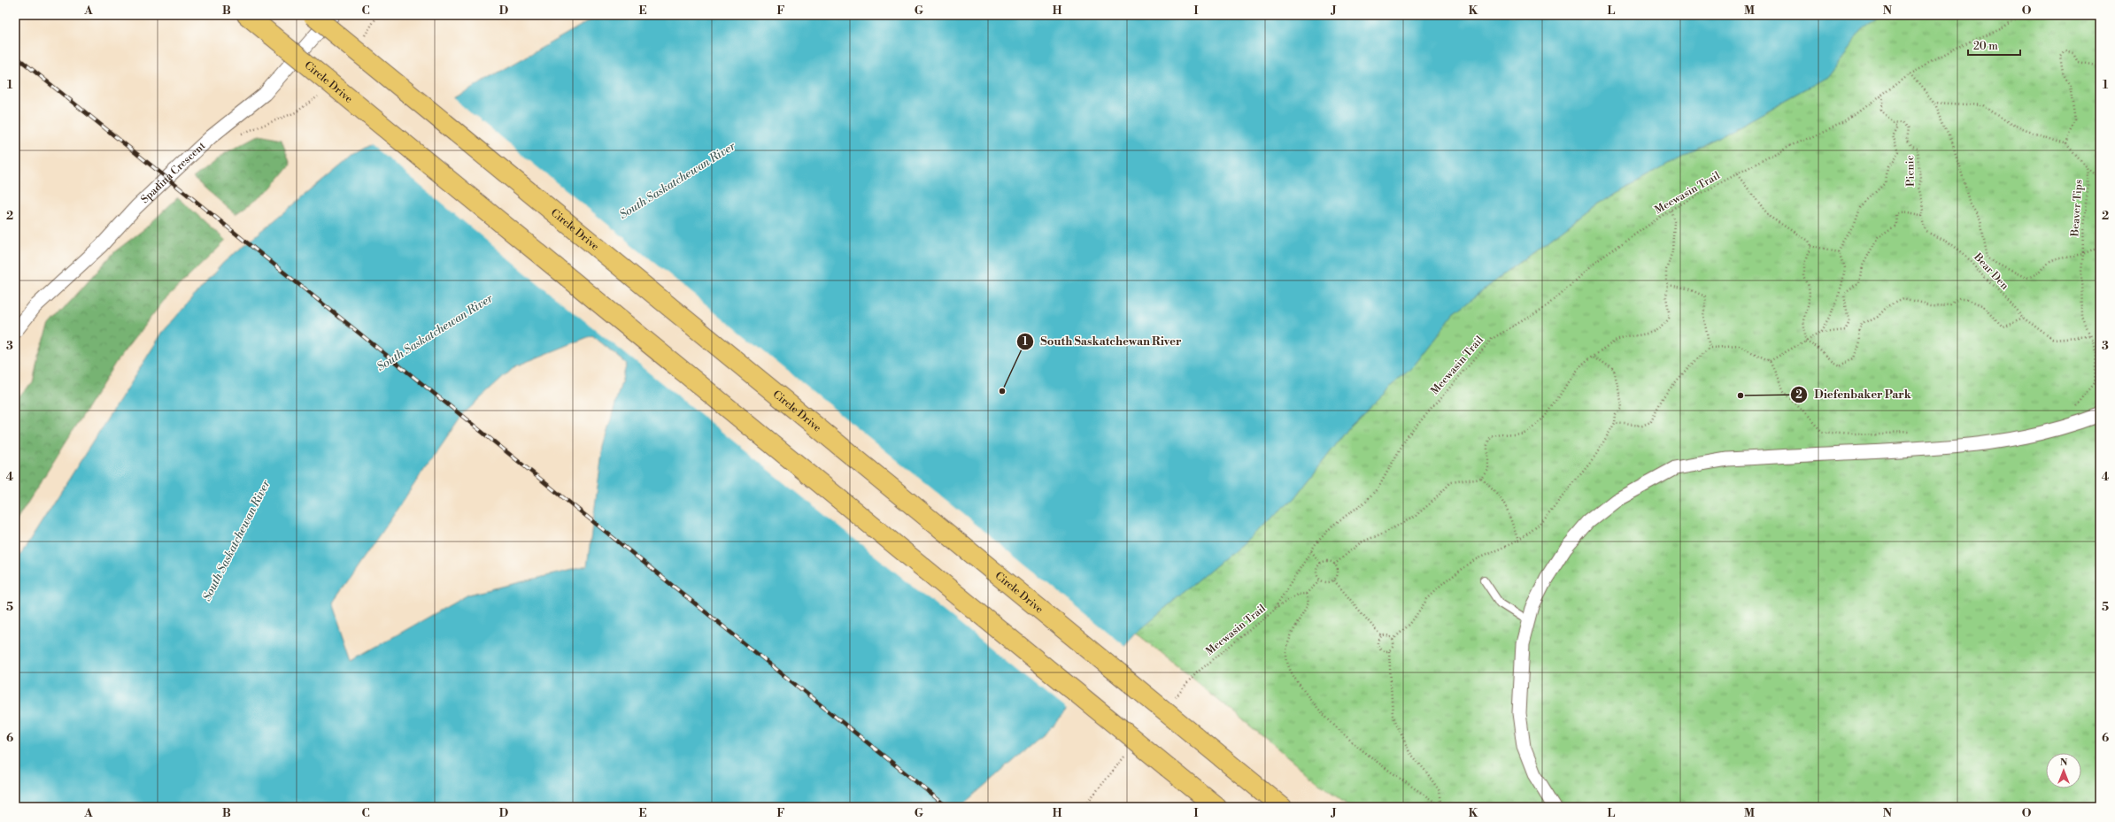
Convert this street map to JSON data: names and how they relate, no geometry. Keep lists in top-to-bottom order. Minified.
{"streets":{"highway":["Circle Drive"],"street":["Spadina Crescent"],"path":["Picnic","Meewasin Trail","Beaver Tips","Bear Den"]},"crossings":[["Picnic","Bear Den"],["Beaver Tips","Bear Den"]],"water":["South Saskatchewan River"],"places":["South Saskatchewan River","Diefenbaker Park"],"scale_bar":"20 m","north":"top","grid":{"columns":["A","B","C","D","E","F","G","H","I","J","K","L","M","N","O"],"rows":["1","2","3","4","5","6"]}}
